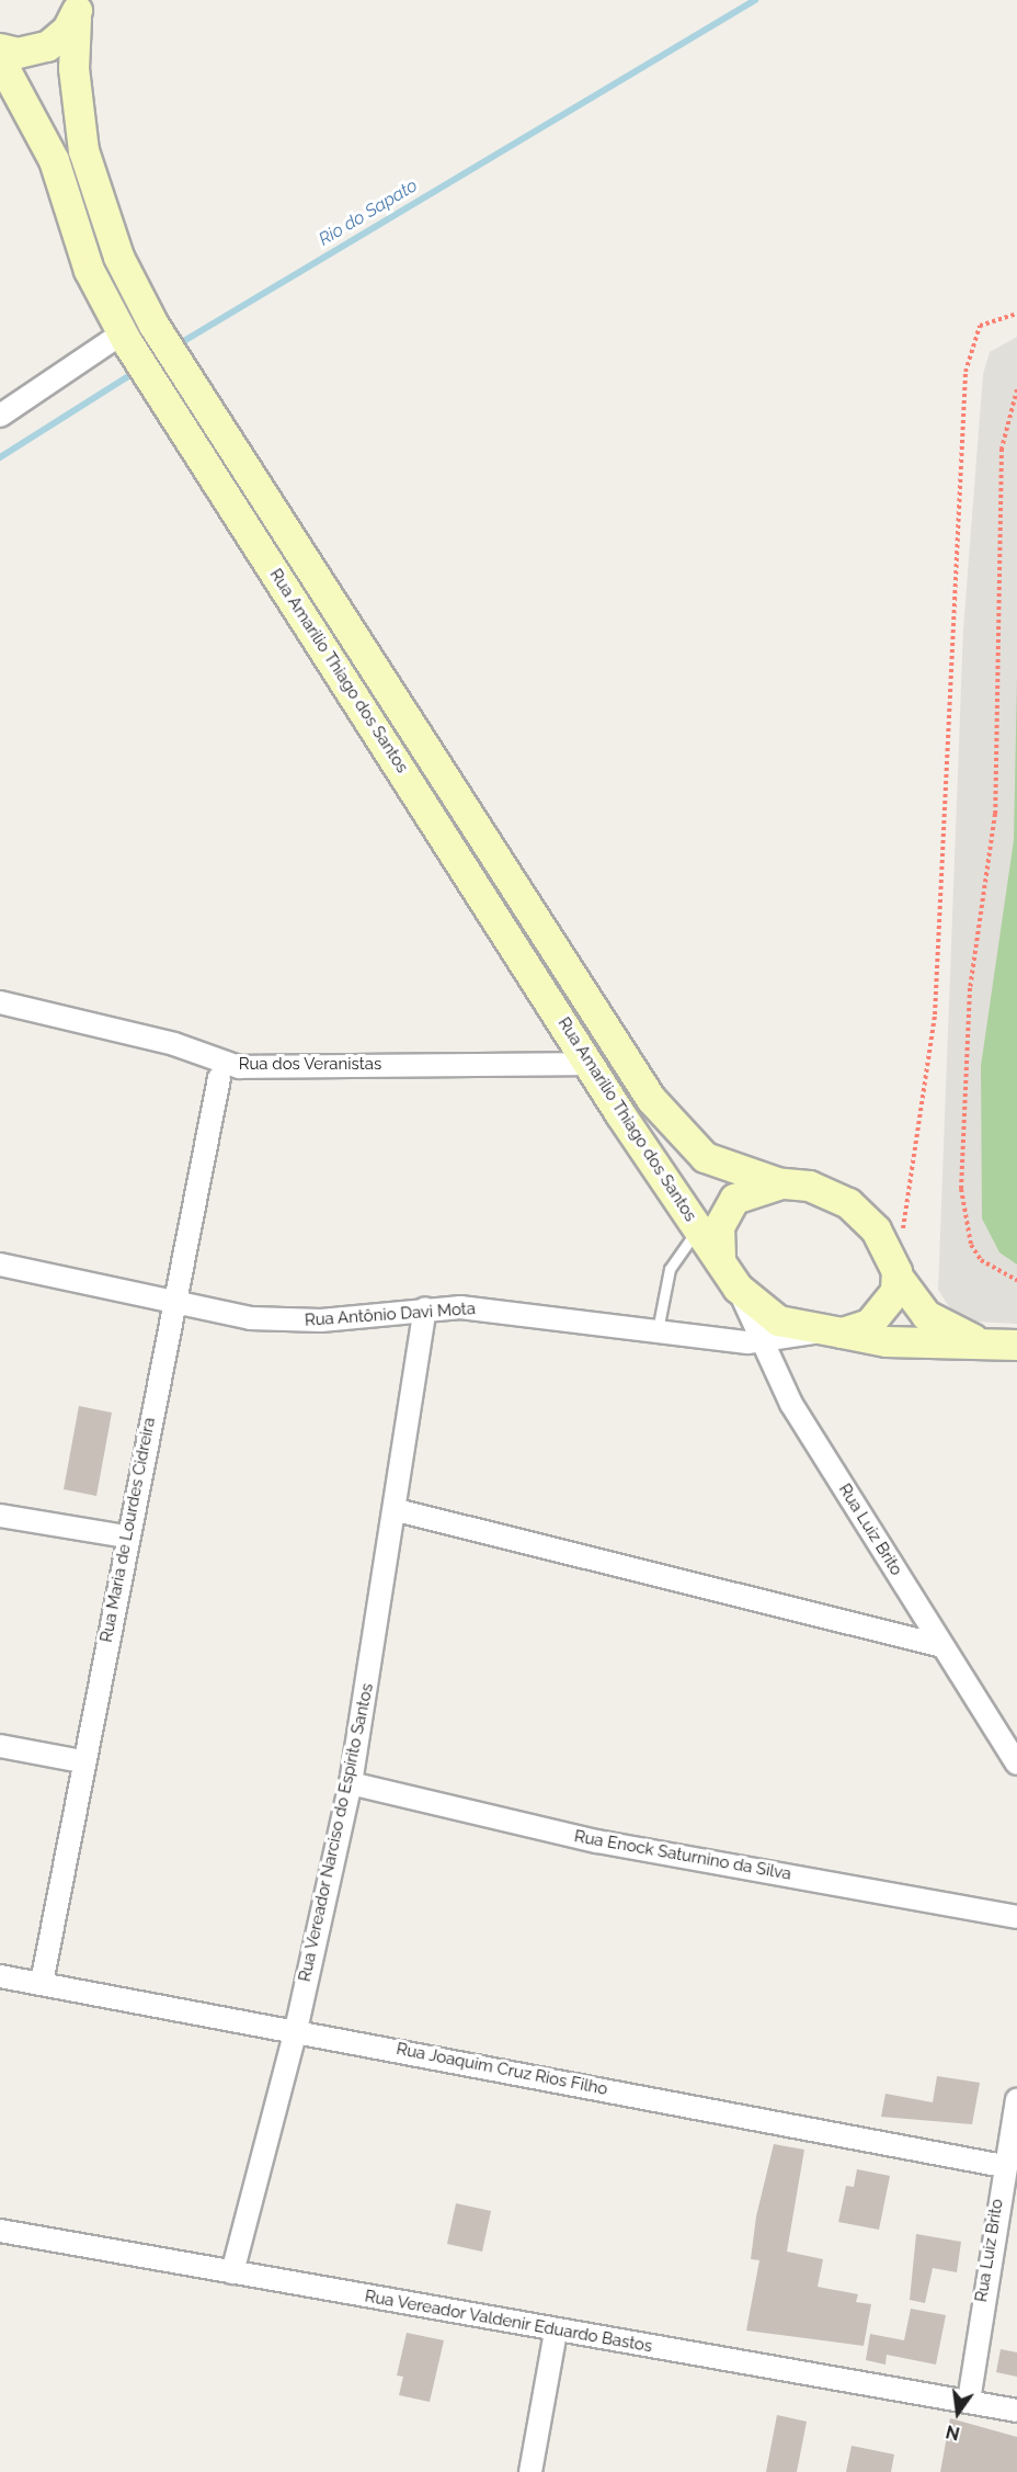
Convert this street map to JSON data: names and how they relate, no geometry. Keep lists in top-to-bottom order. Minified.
{"streets":{"main road":["Rua Amarilio Thiago dos Santos"],"street":["Rua dos Veranistas","Rua Antônio Davi Mota","Rua Maria de Lourdes Cidreira","Rua Luiz Brito","Rua Vereador Narciso do Espírito Santos","Rua Enock Saturnino da Silva","Rua Joaquim Cruz Rios Filho","Rua Vereador Valdenir Eduardo Bastos"]},"crossings":[["Rua Amarilio Thiago dos Santos","Rua dos Veranistas"],["Rua Amarilio Thiago dos Santos","Rua Antônio Davi Mota"],["Rua Amarilio Thiago dos Santos","Rua Luiz Brito"],["Rua Antônio Davi Mota","Rua Maria de Lourdes Cidreira"],["Rua Antônio Davi Mota","Rua Luiz Brito"],["Rua Antônio Davi Mota","Rua Vereador Narciso do Espírito Santos"],["Rua Maria de Lourdes Cidreira","Rua Joaquim Cruz Rios Filho"],["Rua Luiz Brito","Rua Joaquim Cruz Rios Filho"],["Rua Luiz Brito","Rua Vereador Valdenir Eduardo Bastos"],["Rua Vereador Narciso do Espírito Santos","Rua Enock Saturnino da Silva"],["Rua Vereador Narciso do Espírito Santos","Rua Joaquim Cruz Rios Filho"],["Rua Vereador Narciso do Espírito Santos","Rua Vereador Valdenir Eduardo Bastos"]],"water":["Rio do Sapato"],"north":"bottom"}
